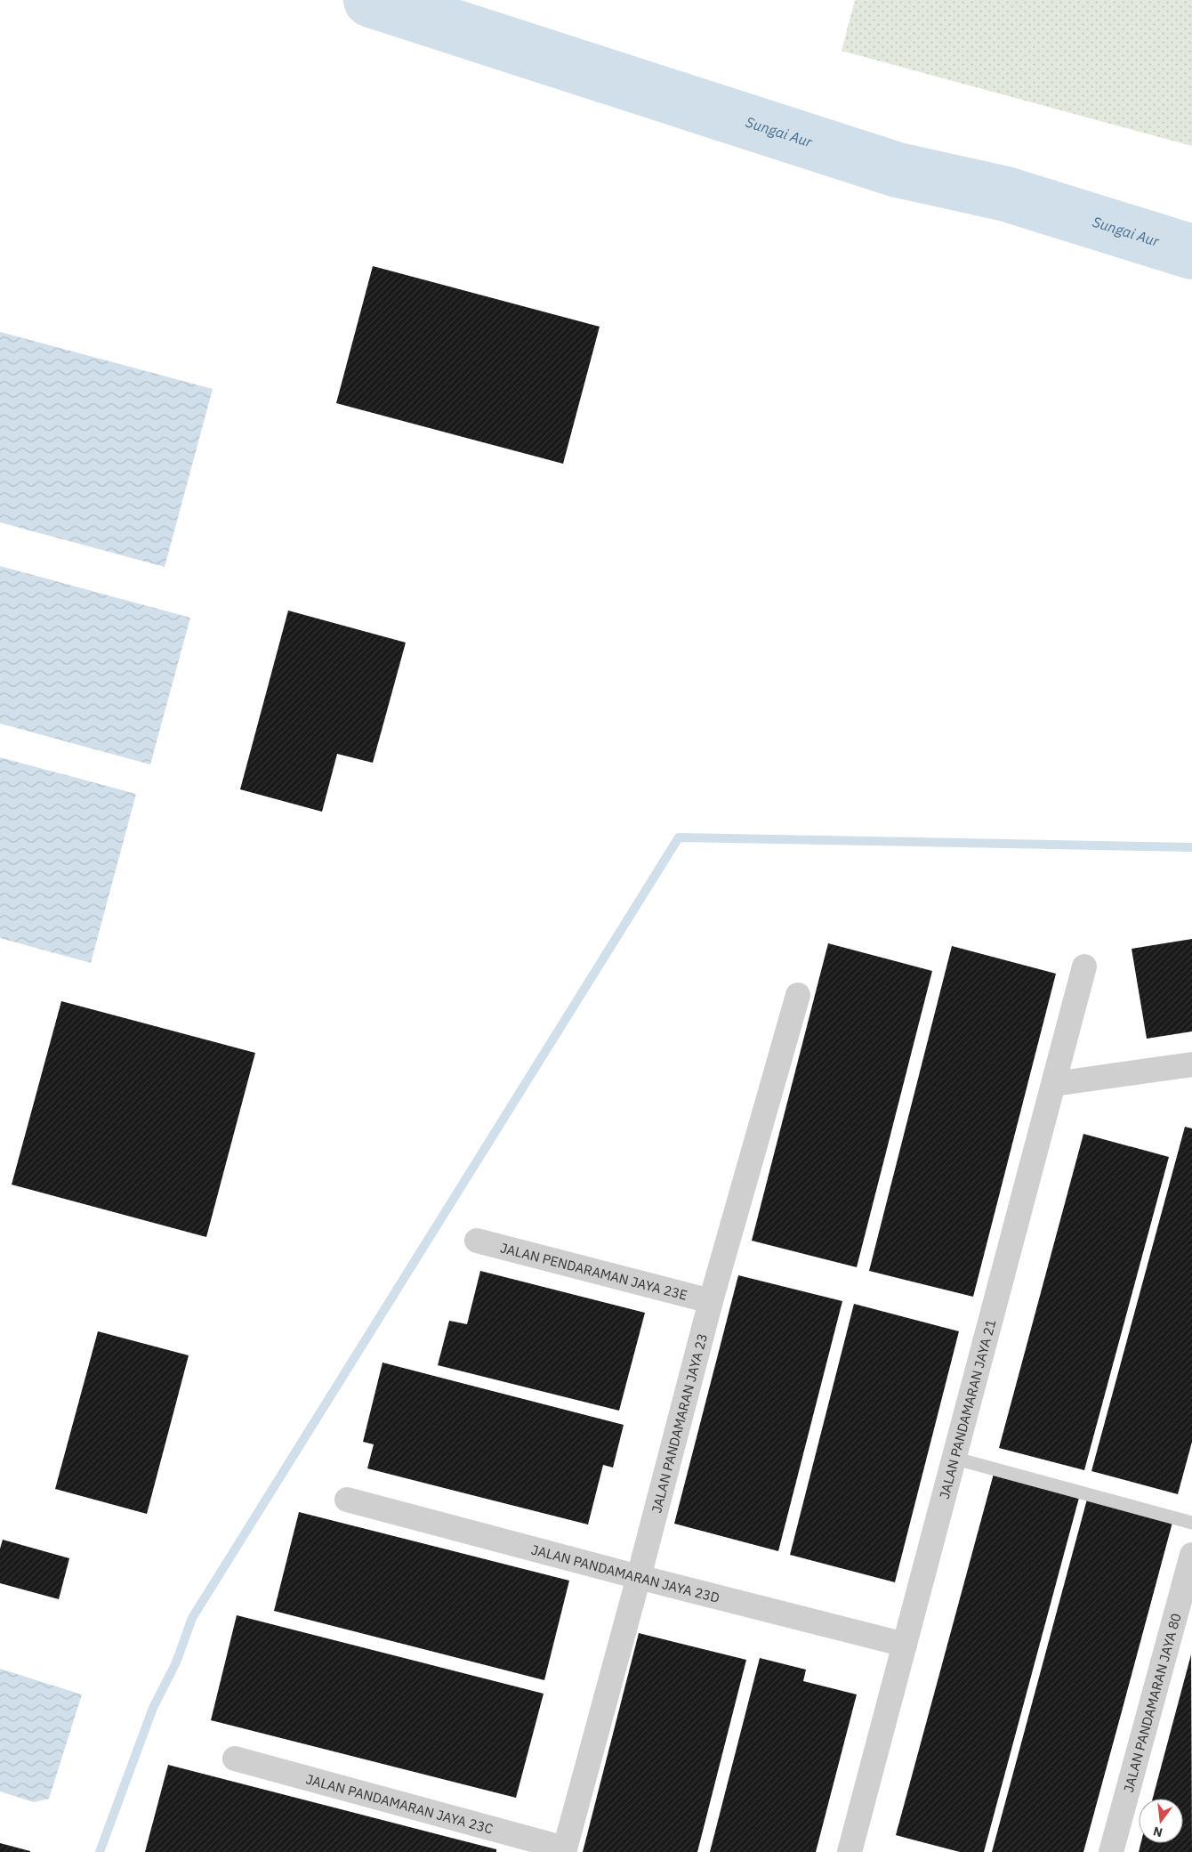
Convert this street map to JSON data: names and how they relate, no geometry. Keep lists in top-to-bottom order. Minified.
{"streets":{"street":["JALAN PENDARAMAN JAYA 23E","JALAN PANDAMARAN JAYA 21","JALAN PANDAMARAN JAYA 23","JALAN PANDAMARAN JAYA 23D","JALAN PANDAMARAN JAYA 80","JALAN PANDAMARAN JAYA 23C"]},"crossings":[["JALAN PENDARAMAN JAYA 23E","JALAN PANDAMARAN JAYA 23"],["JALAN PANDAMARAN JAYA 21","JALAN PANDAMARAN JAYA 23D"],["JALAN PANDAMARAN JAYA 23","JALAN PANDAMARAN JAYA 23D"],["JALAN PANDAMARAN JAYA 23","JALAN PANDAMARAN JAYA 23C"]],"water":["Sungai Aur"],"north":"bottom"}
